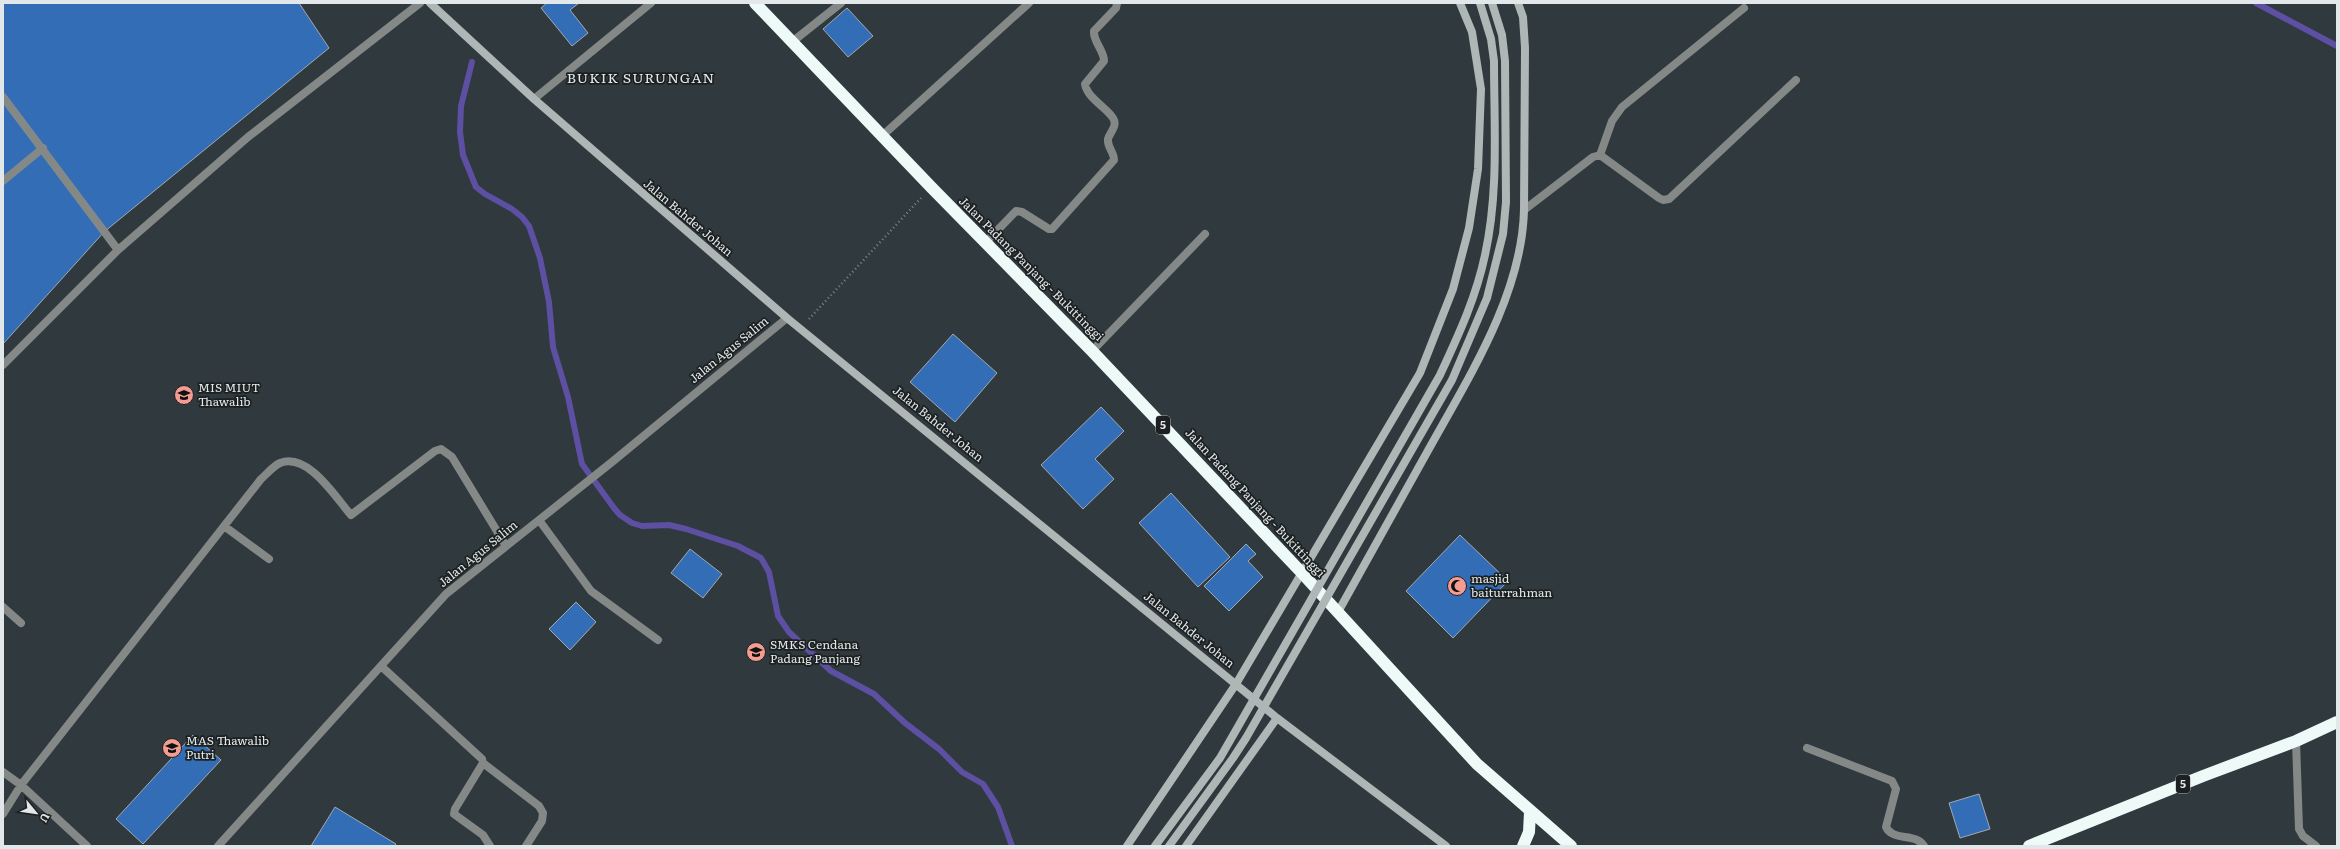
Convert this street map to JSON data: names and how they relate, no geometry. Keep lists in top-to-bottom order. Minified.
{"streets":{"highway":["Jalan Padang Panjang - Bukittinggi","5"],"main road":["Jalan Bahder Johan"],"street":["Jalan Agus Salim"]},"crossings":[["Jalan Bahder Johan","Jalan Agus Salim"]],"districts":["BUKIK SURUNGAN"],"places":{"school or university":["MIS MIUT Thawalib","SMKS Cendana Padang Panjang","MAS Thawalib Putri"],"mosque":["masjid baiturrahman"]},"north":"bottom right"}
